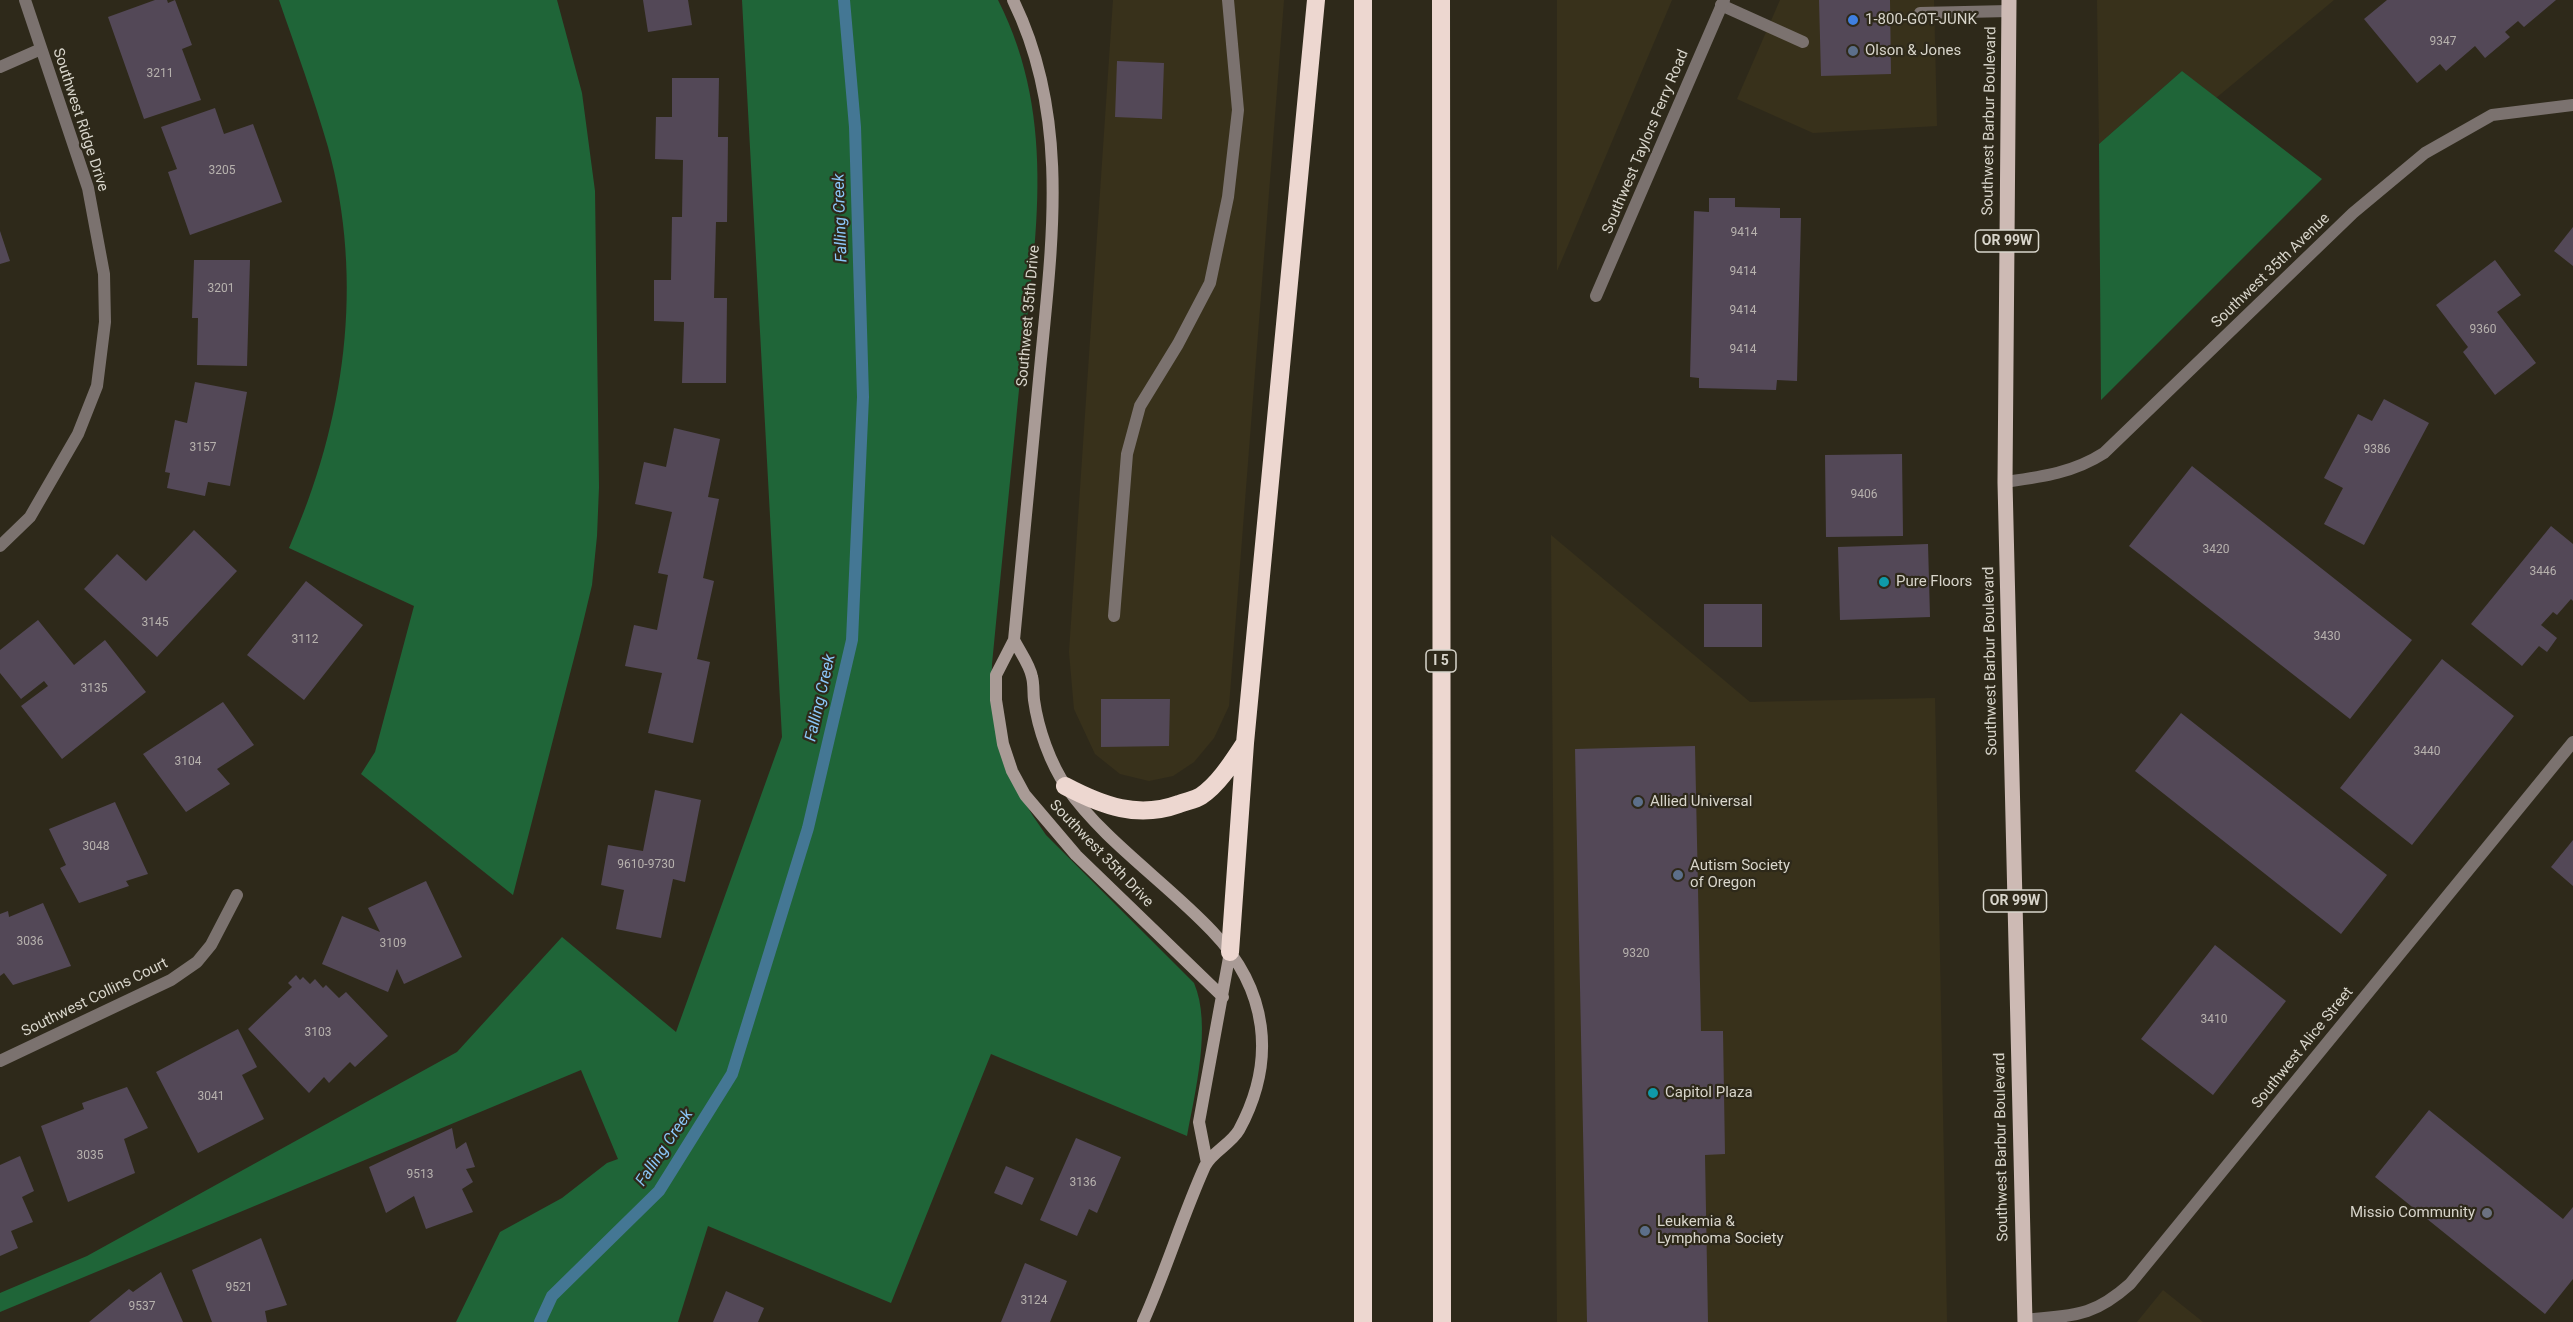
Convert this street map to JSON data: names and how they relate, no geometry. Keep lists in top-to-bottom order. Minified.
{"streets":{"highway":["I 5"],"main road":["Southwest Barbur Boulevard","OR 99W"],"street":["Southwest Ridge Drive","Southwest Taylors Ferry Road","Southwest 35th Avenue","Southwest 35th Drive","Southwest Collins Court","Southwest Alice Street"]},"crossings":[["Southwest Barbur Boulevard","Southwest 35th Avenue"],["Southwest Barbur Boulevard","Southwest Alice Street"]],"water":["Falling Creek"],"places":["1-800-GOT-JUNK","Olson & Jones","Pure Floors","Allied Universal","Autism Society of Oregon","Capitol Plaza","Missio Community","Leukemia & Lymphoma Society"],"house_numbers":["9347","3211","3205","9414","9414","3201","9414","9360","9414","3157","9386","9406","3420","3446","3145","3430","3112","3135","3440","3104","3048","9610-9730","3036","3109","9320","3410","3103","3041","3035","9513","3136","9521","3124","9537"]}
